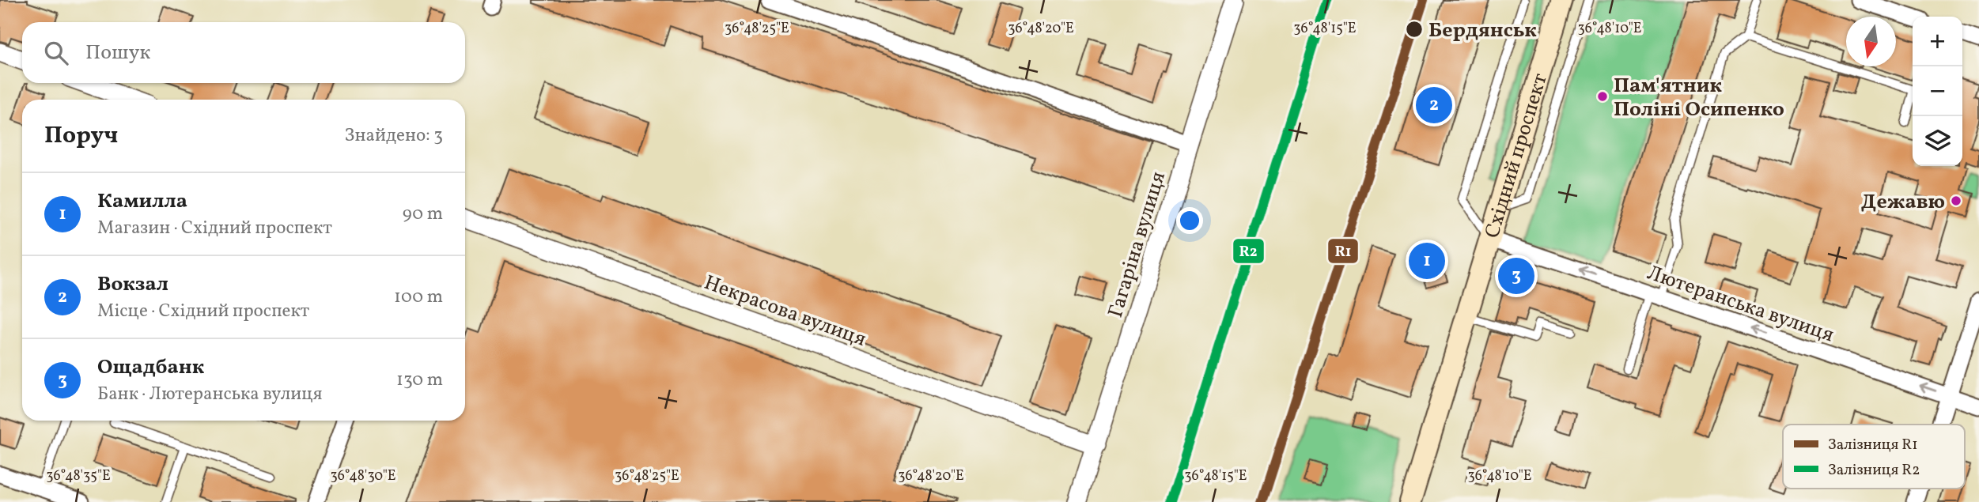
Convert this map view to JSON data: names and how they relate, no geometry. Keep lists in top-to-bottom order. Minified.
{"streets":{"main road":["Східний проспект"],"street":["Гагаріна вулиця","Лютеранська вулиця","Некрасова вулиця"]},"crossings":[["Східний проспект","Лютеранська вулиця"],["Гагаріна вулиця","Некрасова вулиця"]],"one_way":["Лютеранська вулиця"],"places":["Бердянськ","Пам'ятник Поліні Осипенко","Дежавю"],"lines":["rail line R1","rail line R2"],"legend":["Залізниця R1","Залізниця R2"],"north":"bottom","page":{"map_buttons":["+","−"],"search":"Пошук","pins":["2","1","3"],"heading":["Поруч","Знайдено: 3"],"list":[{"mark":"1","name":"Камилла","note":"Магазин · Східний проспект","value":"90 m"},{"mark":"2","name":"Вокзал","note":"Місце · Східний проспект","value":"100 m"},{"mark":"3","name":"Ощадбанк","note":"Банк · Лютеранська вулиця","value":"130 m"}]},"coordinates":["36°48'25\"E","36°48'20\"E","36°48'15\"E","36°48'10\"E","36°48'35\"E","36°48'30\"E"]}
